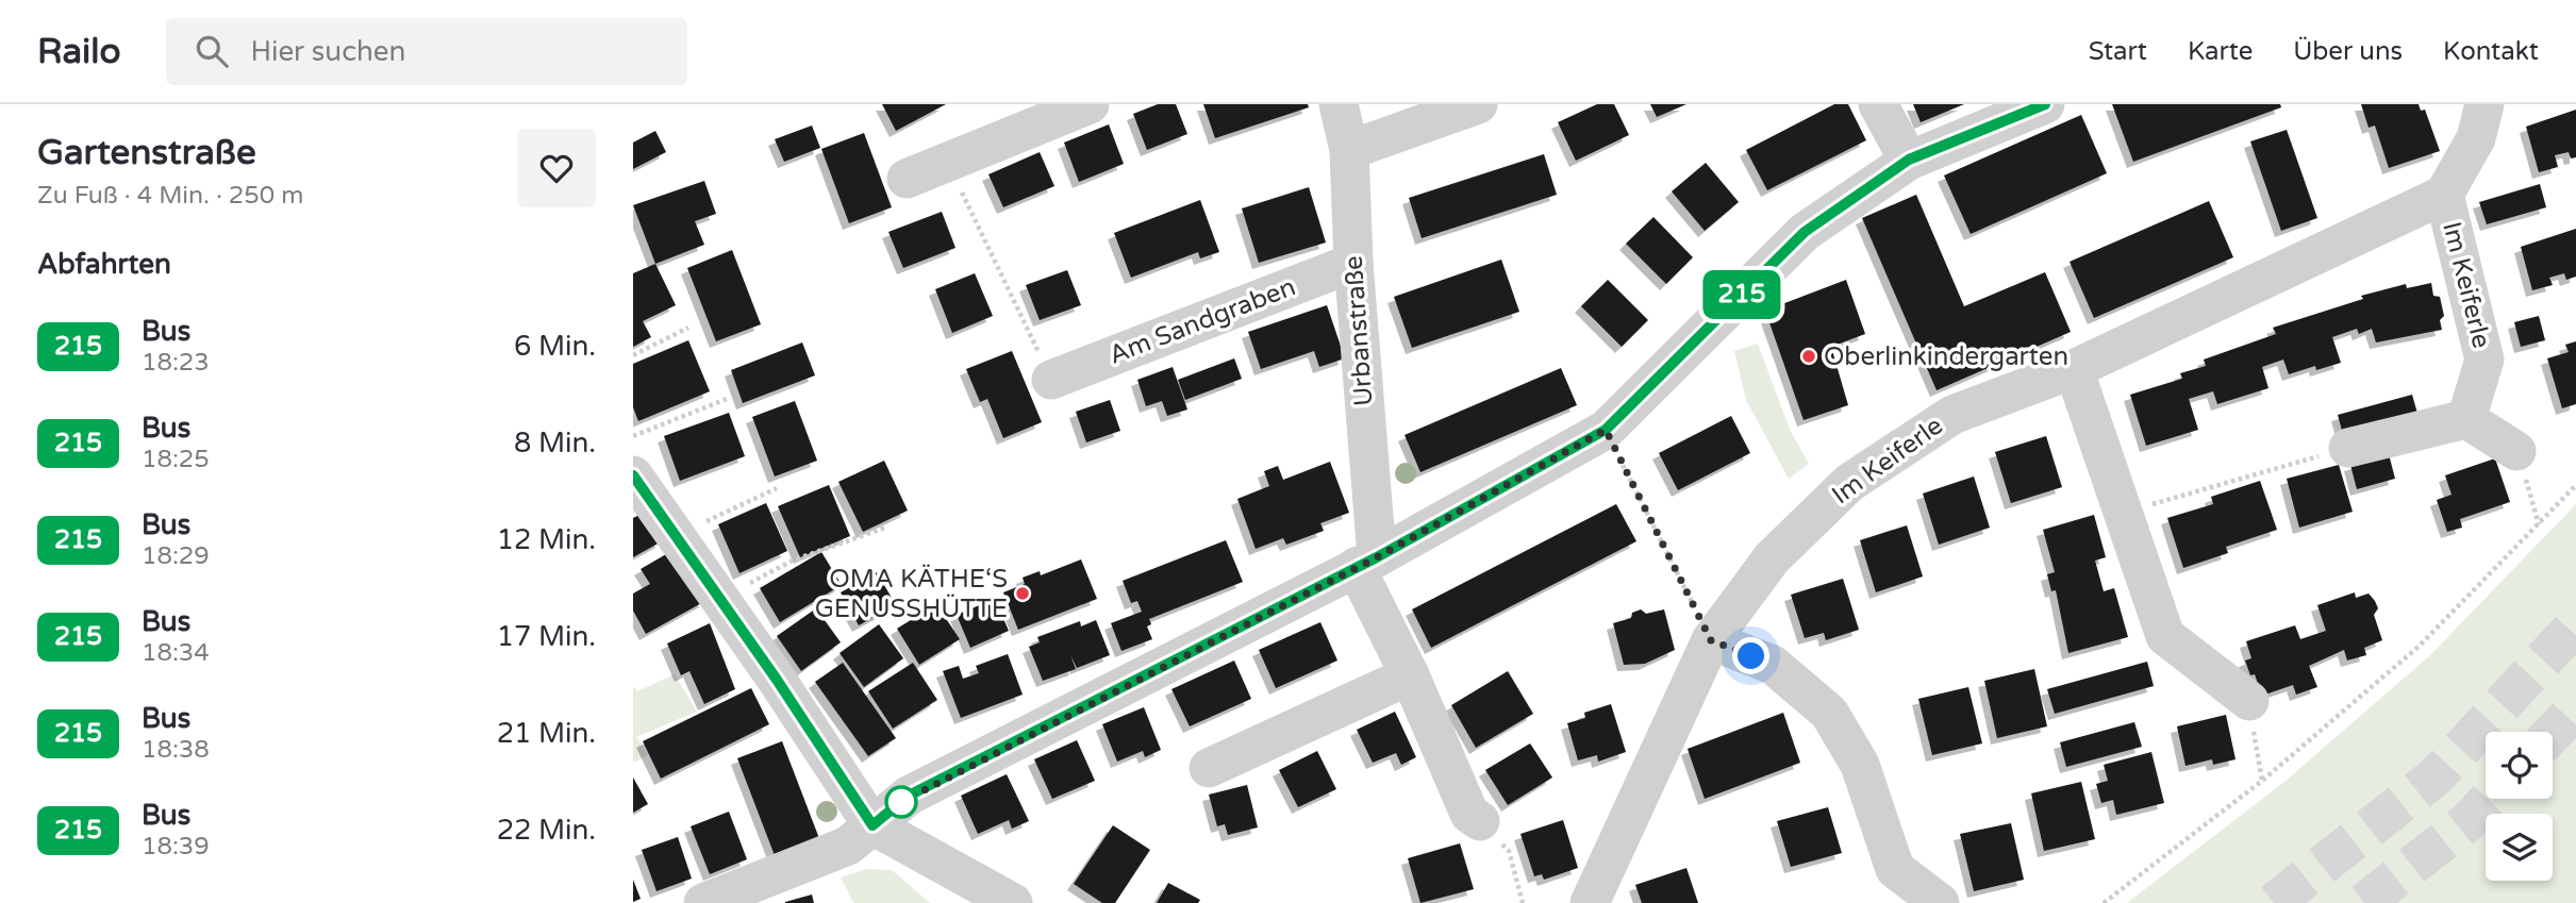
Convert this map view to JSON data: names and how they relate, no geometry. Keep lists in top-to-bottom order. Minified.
{"streets":{"street":["Im Keiferle","Am Sandgraben","Urbanstraße"]},"crossings":[["Am Sandgraben","Urbanstraße"]],"places":["Oberlinkindergarten","OMA KÄTHE‘S GENUSSHÜTTE"],"lines":["bus line 215"],"page":{"header":"Railo","search":"Hier suchen","nav":["Start","Karte","Über uns","Kontakt"],"heading":[["Gartenstraße","Zu Fuß · 4 Min. · 250 m"],"Abfahrten"],"on_map":"215","list":[{"mark":"215","name":"Bus","note":"18:23","value":"6 Min."},{"mark":"215","name":"Bus","note":"18:25","value":"8 Min."},{"mark":"215","name":"Bus","note":"18:29","value":"12 Min."},{"mark":"215","name":"Bus","note":"18:34","value":"17 Min."},{"mark":"215","name":"Bus","note":"18:38","value":"21 Min."},{"mark":"215","name":"Bus","note":"18:39","value":"22 Min."}]}}
